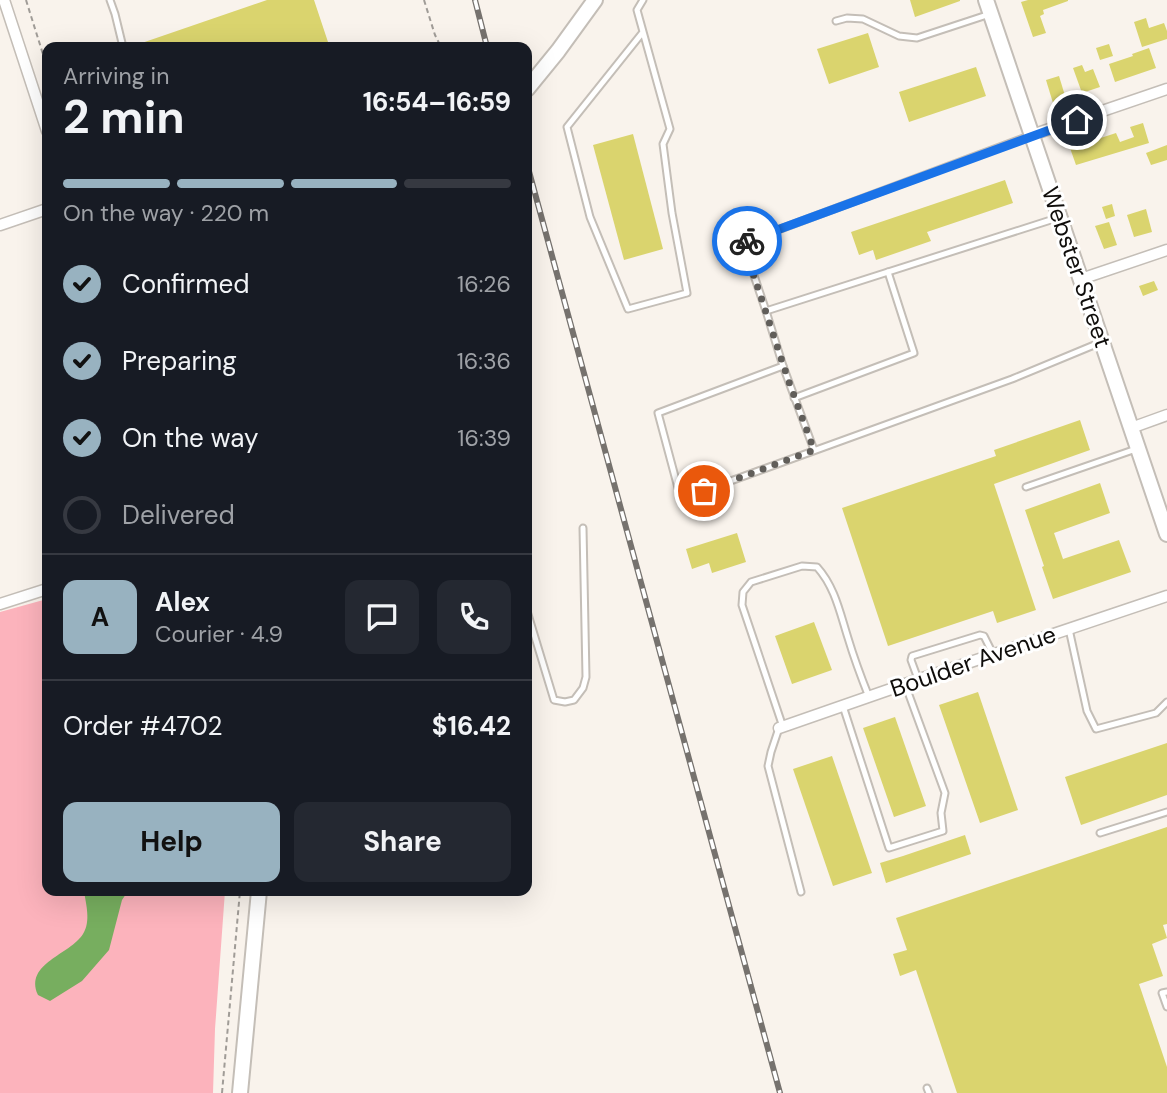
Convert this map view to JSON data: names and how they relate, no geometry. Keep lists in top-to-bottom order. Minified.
{"streets":{"street":["Webster Street","Boulder Avenue"]},"page":{"heading":["2 min","Arriving in","16:54–16:59"],"panel":["Alex","Courier · 4.9","Order #4702","$16.42"],"bar":"On the way · 220 m","list":[["Confirmed","16:26"],["Preparing","16:36"],["On the way","16:39"],"Delivered"],"round":"A","buttons":["Help","Share"]}}
